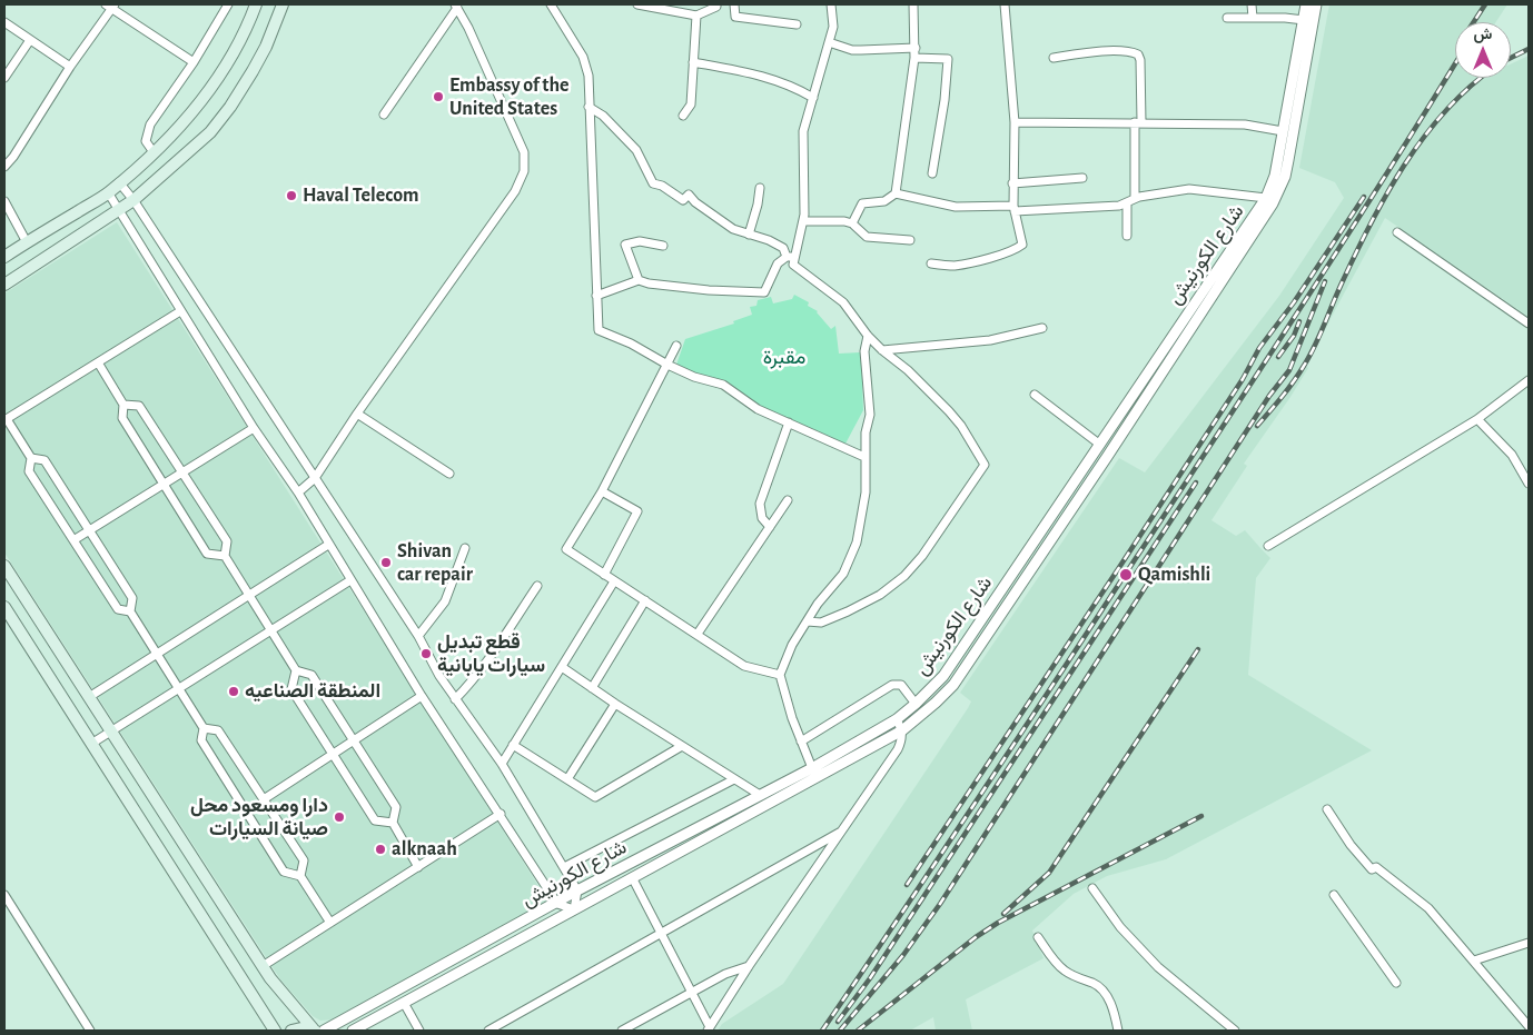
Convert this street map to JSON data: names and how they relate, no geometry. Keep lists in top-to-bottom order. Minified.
{"streets":{"street":["شارع الكورنيش"]},"parks":["مقبرة"],"places":["Embassy of the United States","Haval Telecom","Shivan car repair","Qamishli","قطع تبديل سيارات يابانية","المنطقة الصناعيه","دارا ومسعود محل صيانة السيارات","alknaah"],"north":"top"}
